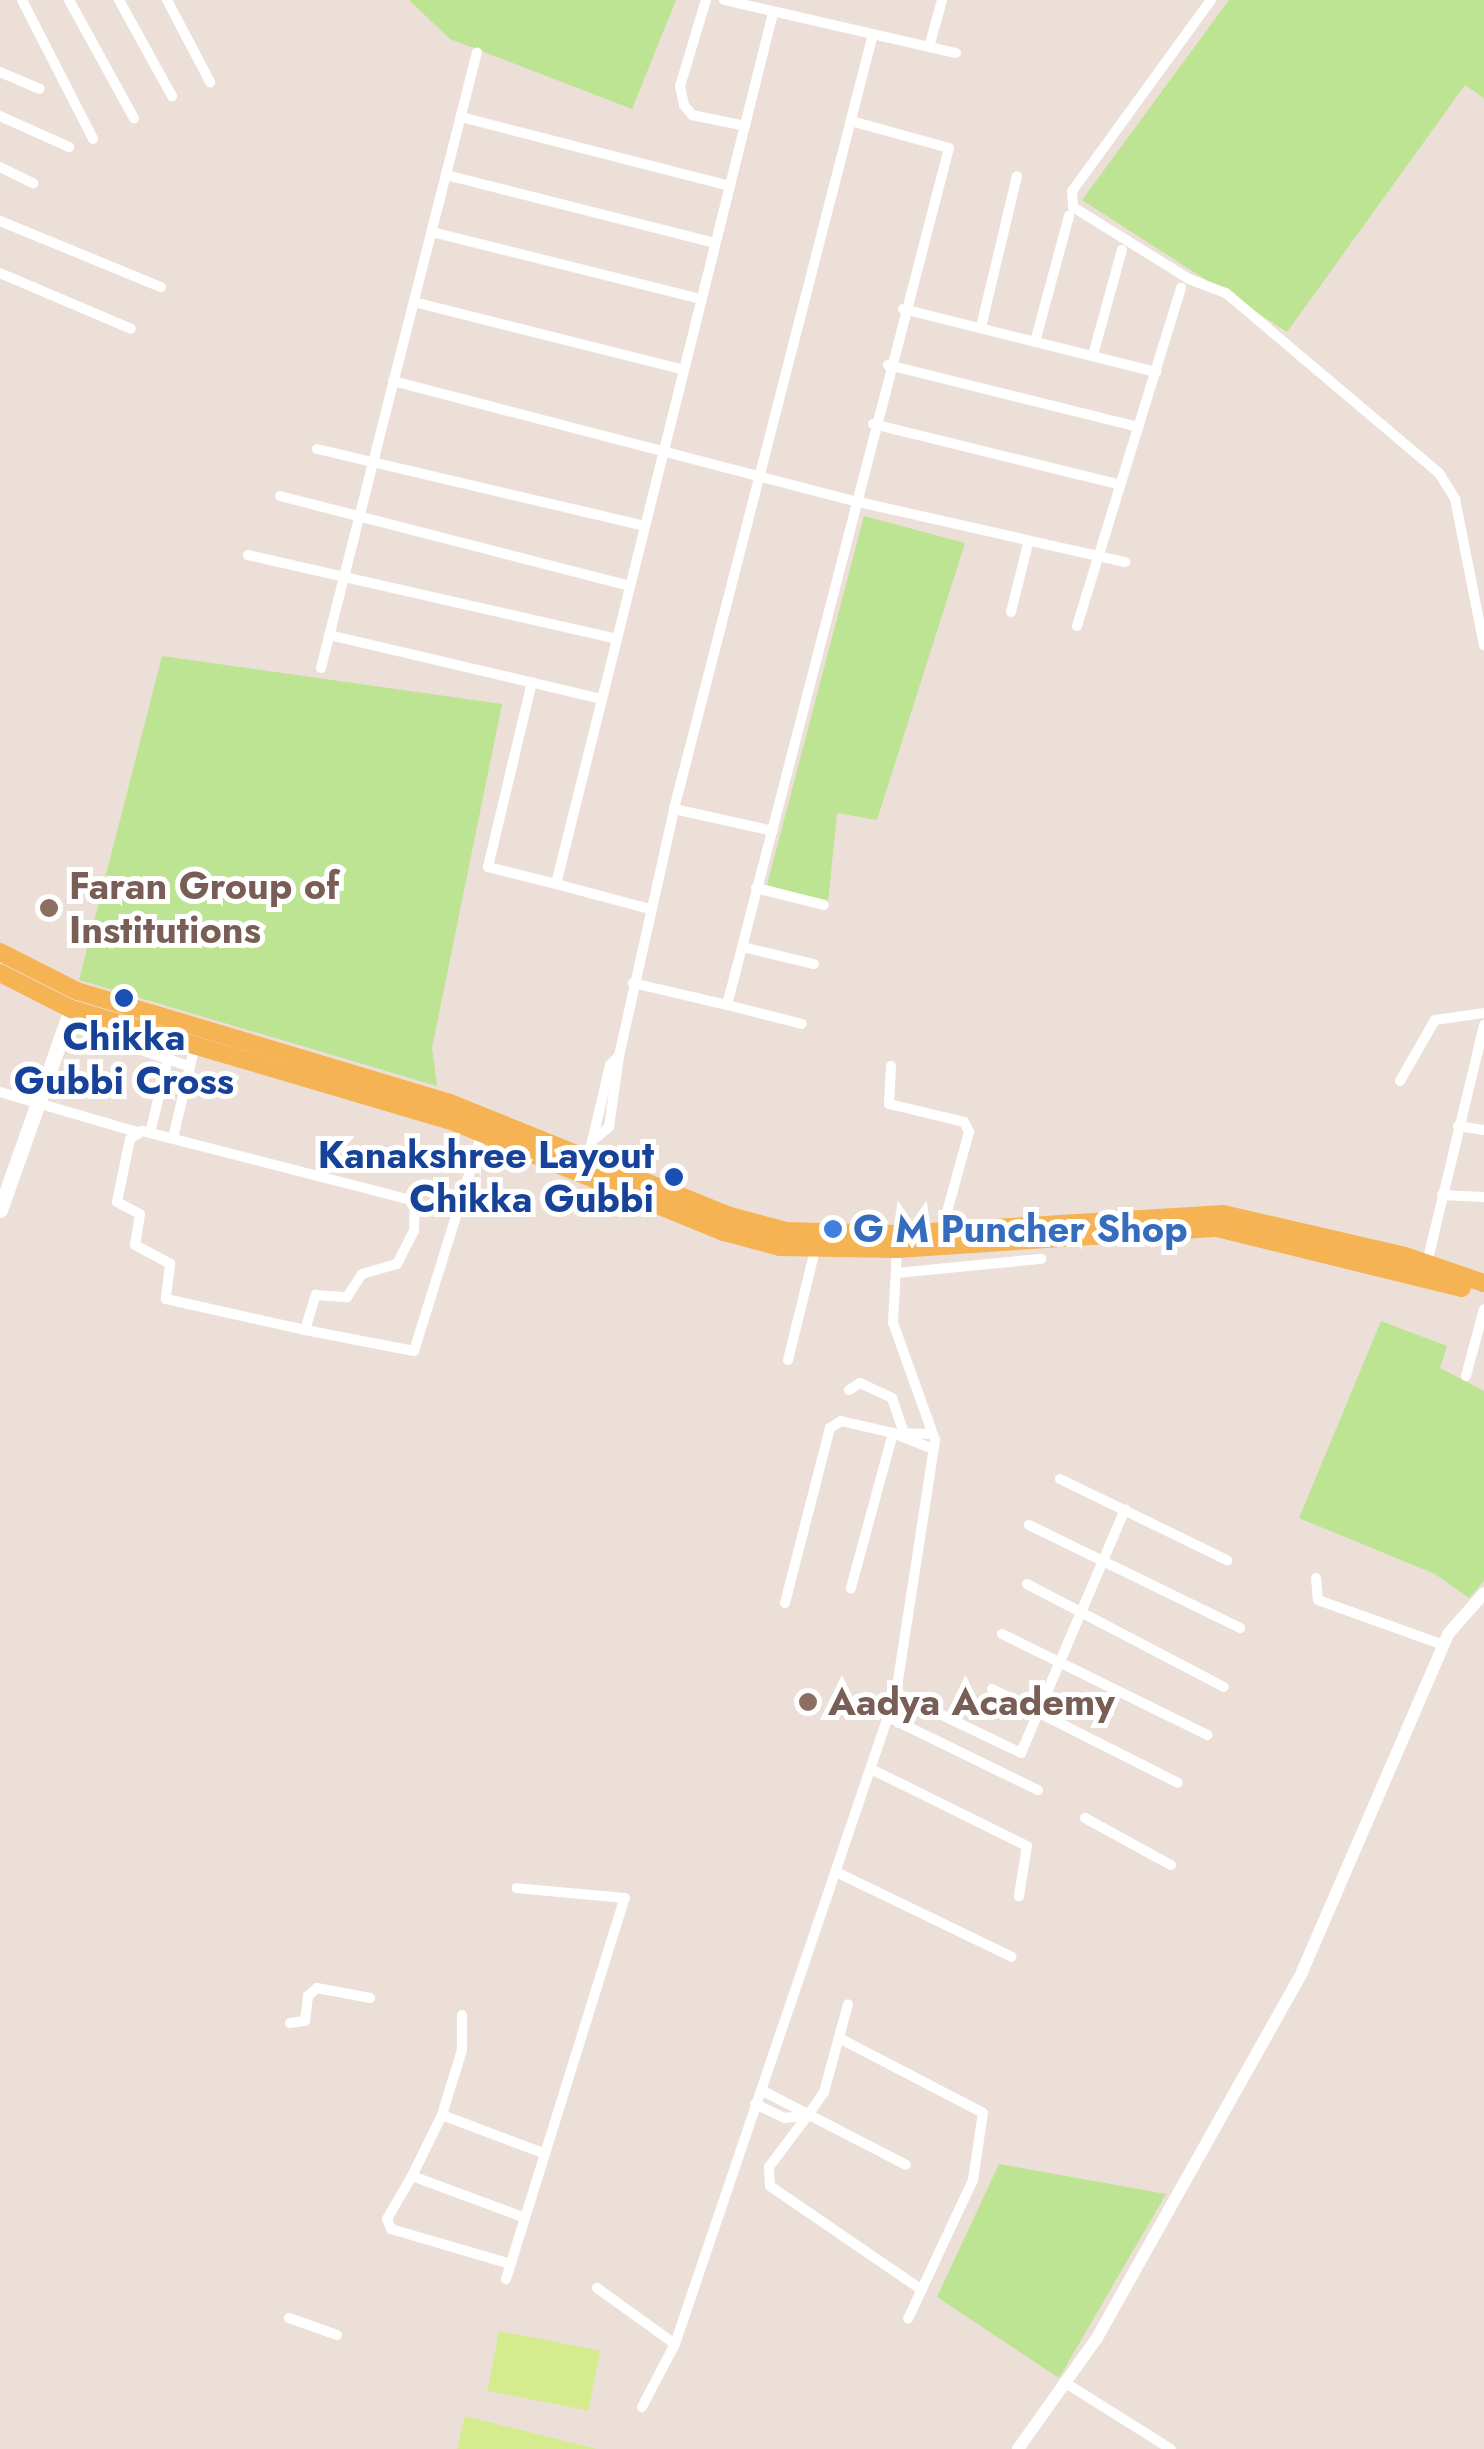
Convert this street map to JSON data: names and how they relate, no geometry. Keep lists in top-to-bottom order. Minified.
{"places":["Faran Group of Institutions","Chikka Gubbi Cross","Kanakshree Layout Chikka Gubbi","G M Puncher Shop","Aadya Academy"]}
